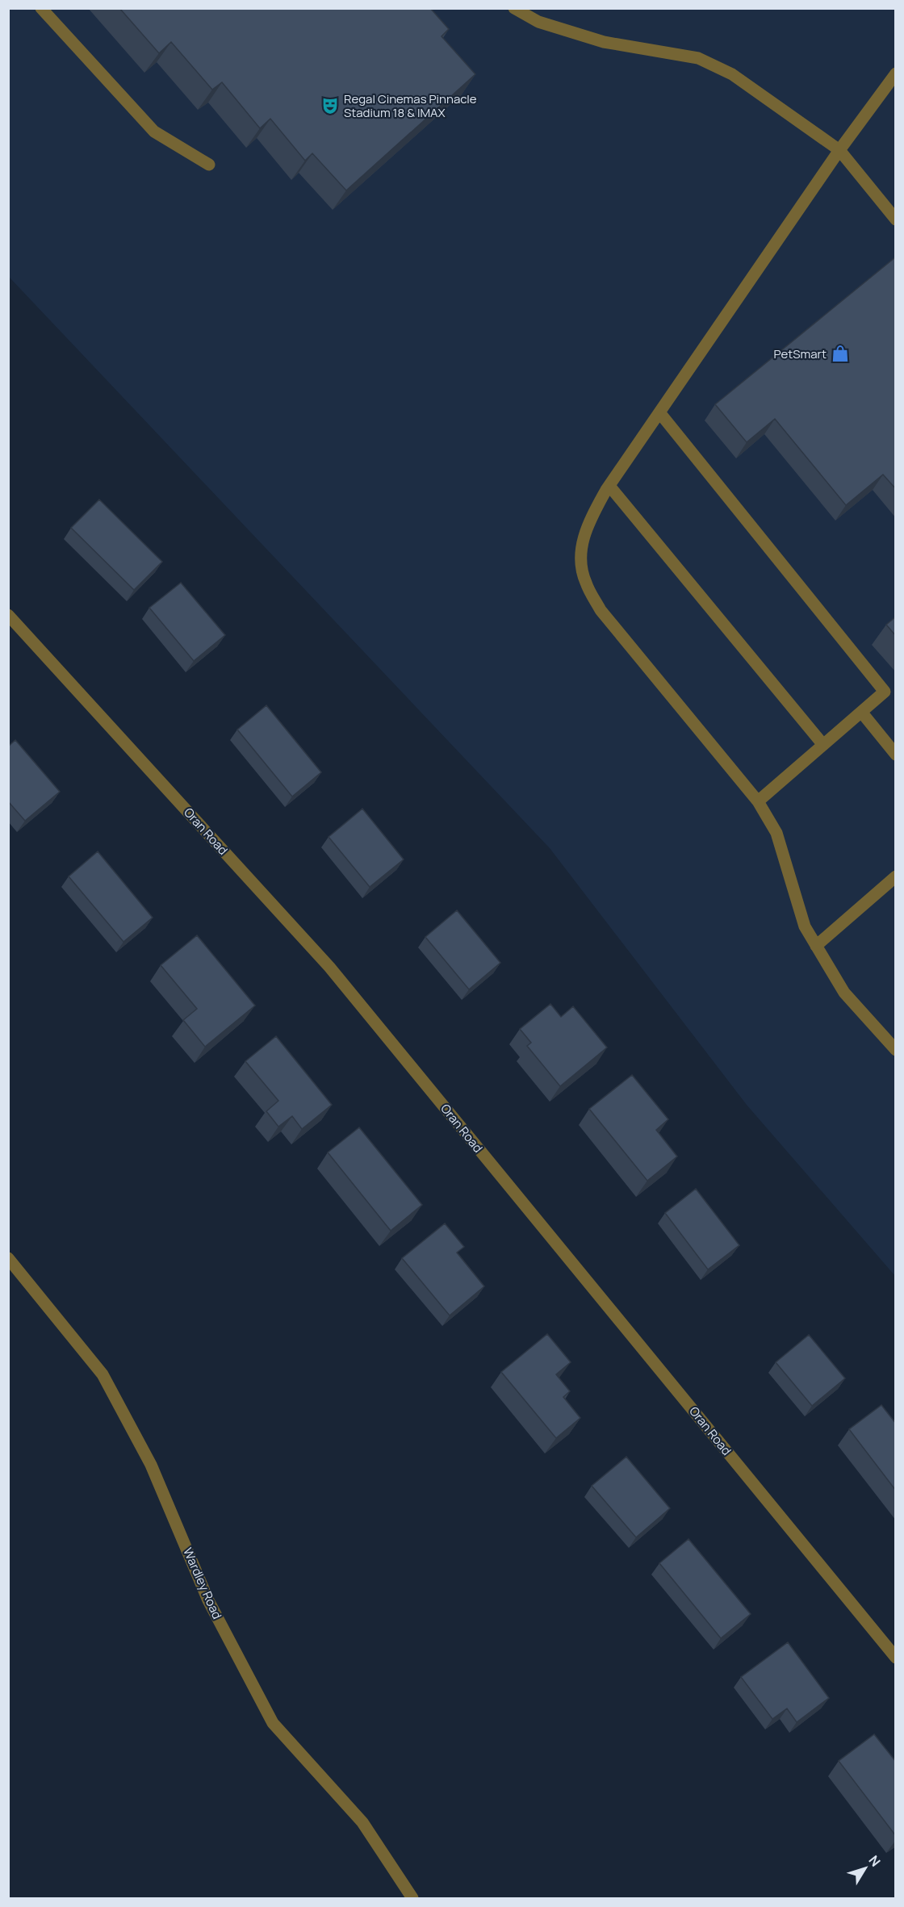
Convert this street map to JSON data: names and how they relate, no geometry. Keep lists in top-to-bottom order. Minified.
{"streets":{"street":["Oran Road","Wardley Road"]},"places":{"theatre":["Regal Cinemas Pinnacle Stadium 18 & IMAX"],"shop":["PetSmart"]},"north":"top right"}
